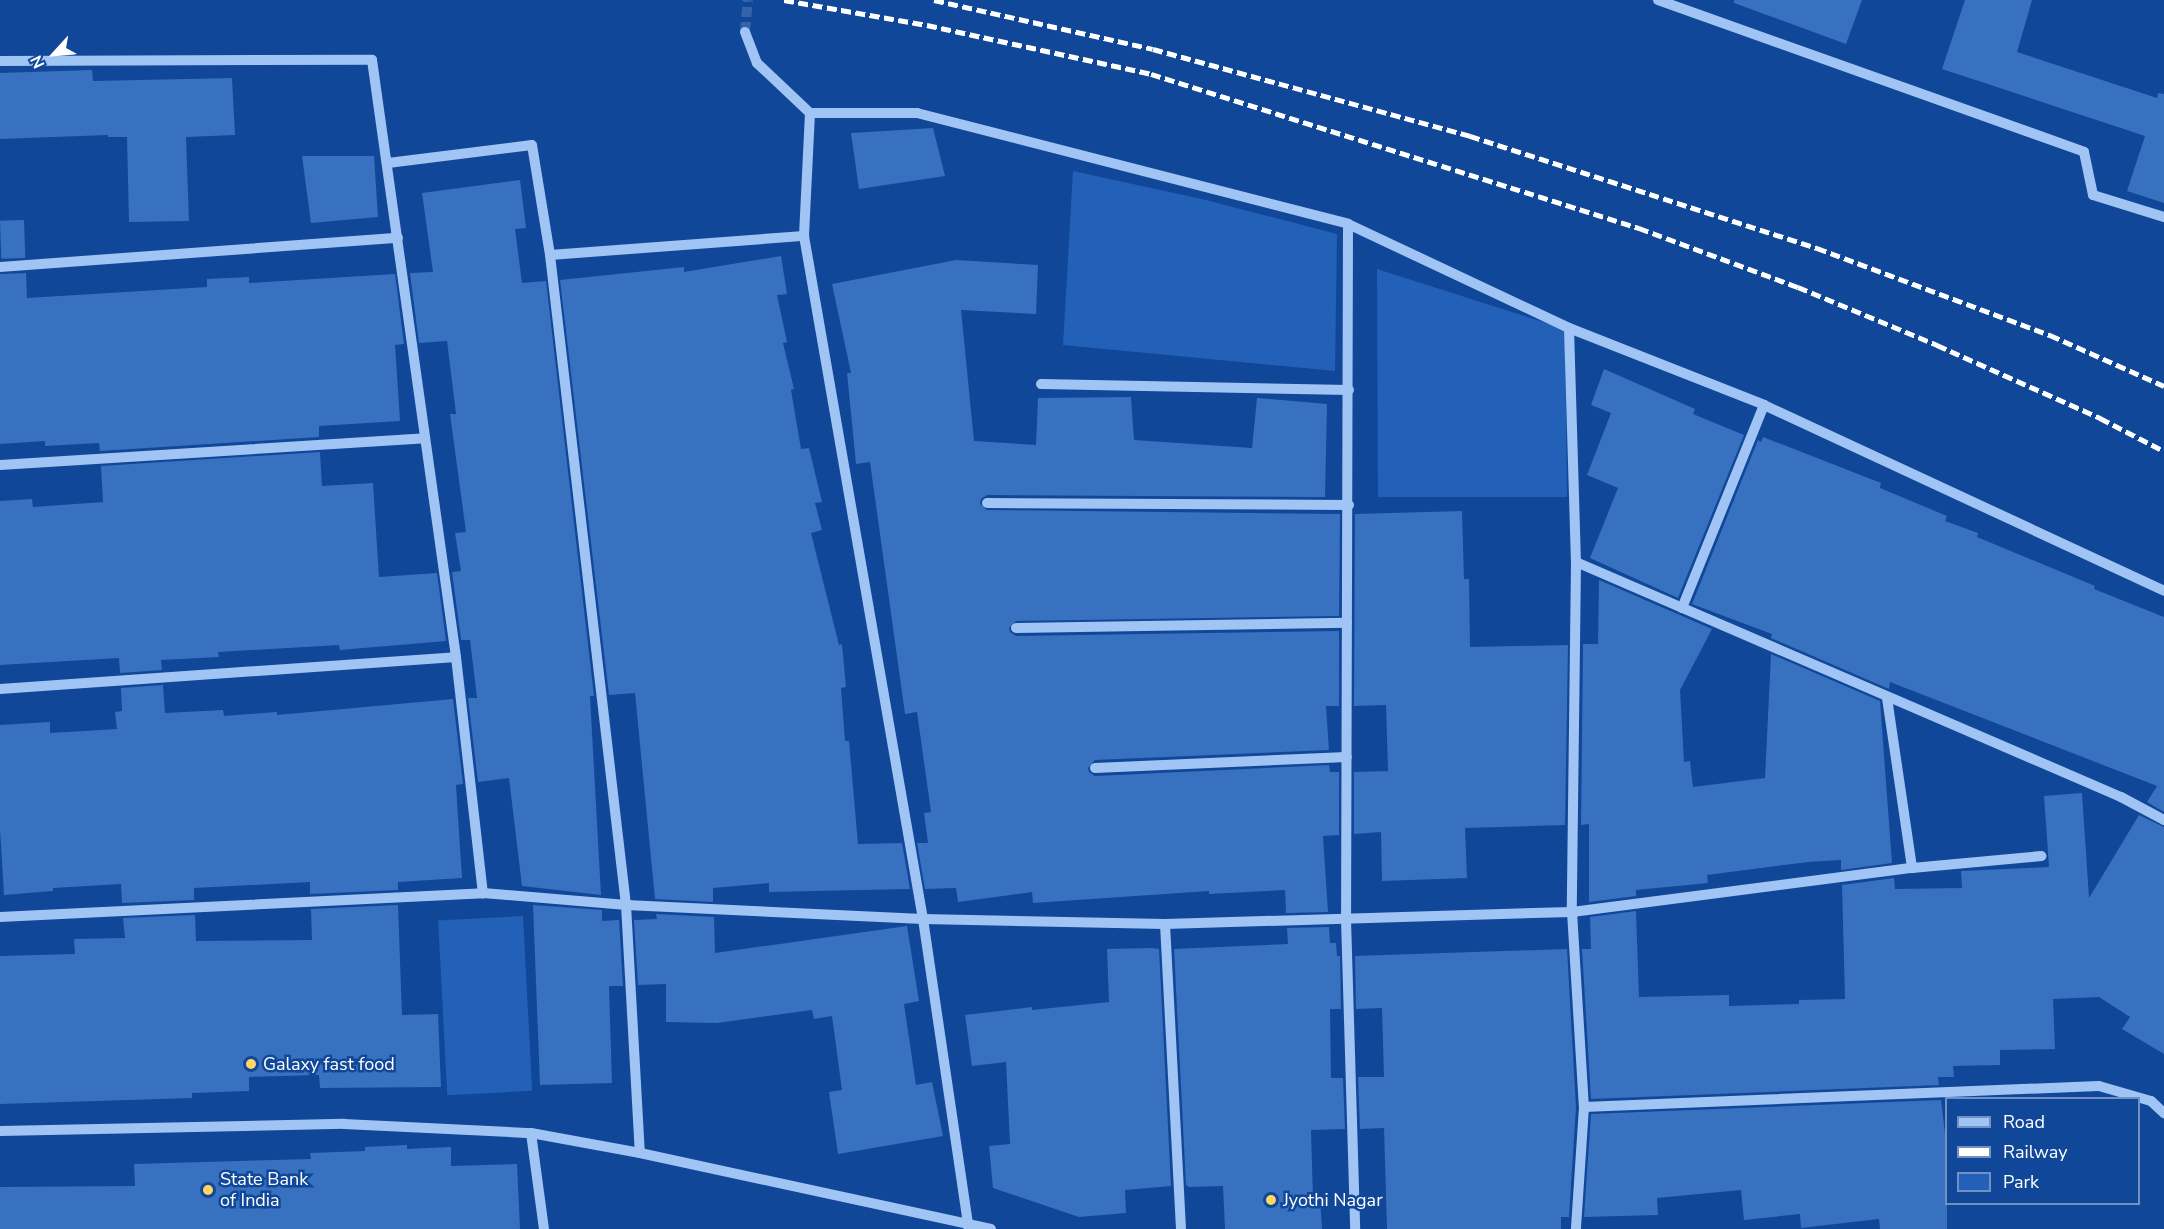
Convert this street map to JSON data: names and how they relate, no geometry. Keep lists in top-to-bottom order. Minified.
{"places":["Galaxy fast food","State Bank of India","Jyothi Nagar"],"legend":["Road","Railway","Park"],"north":"bottom left"}
